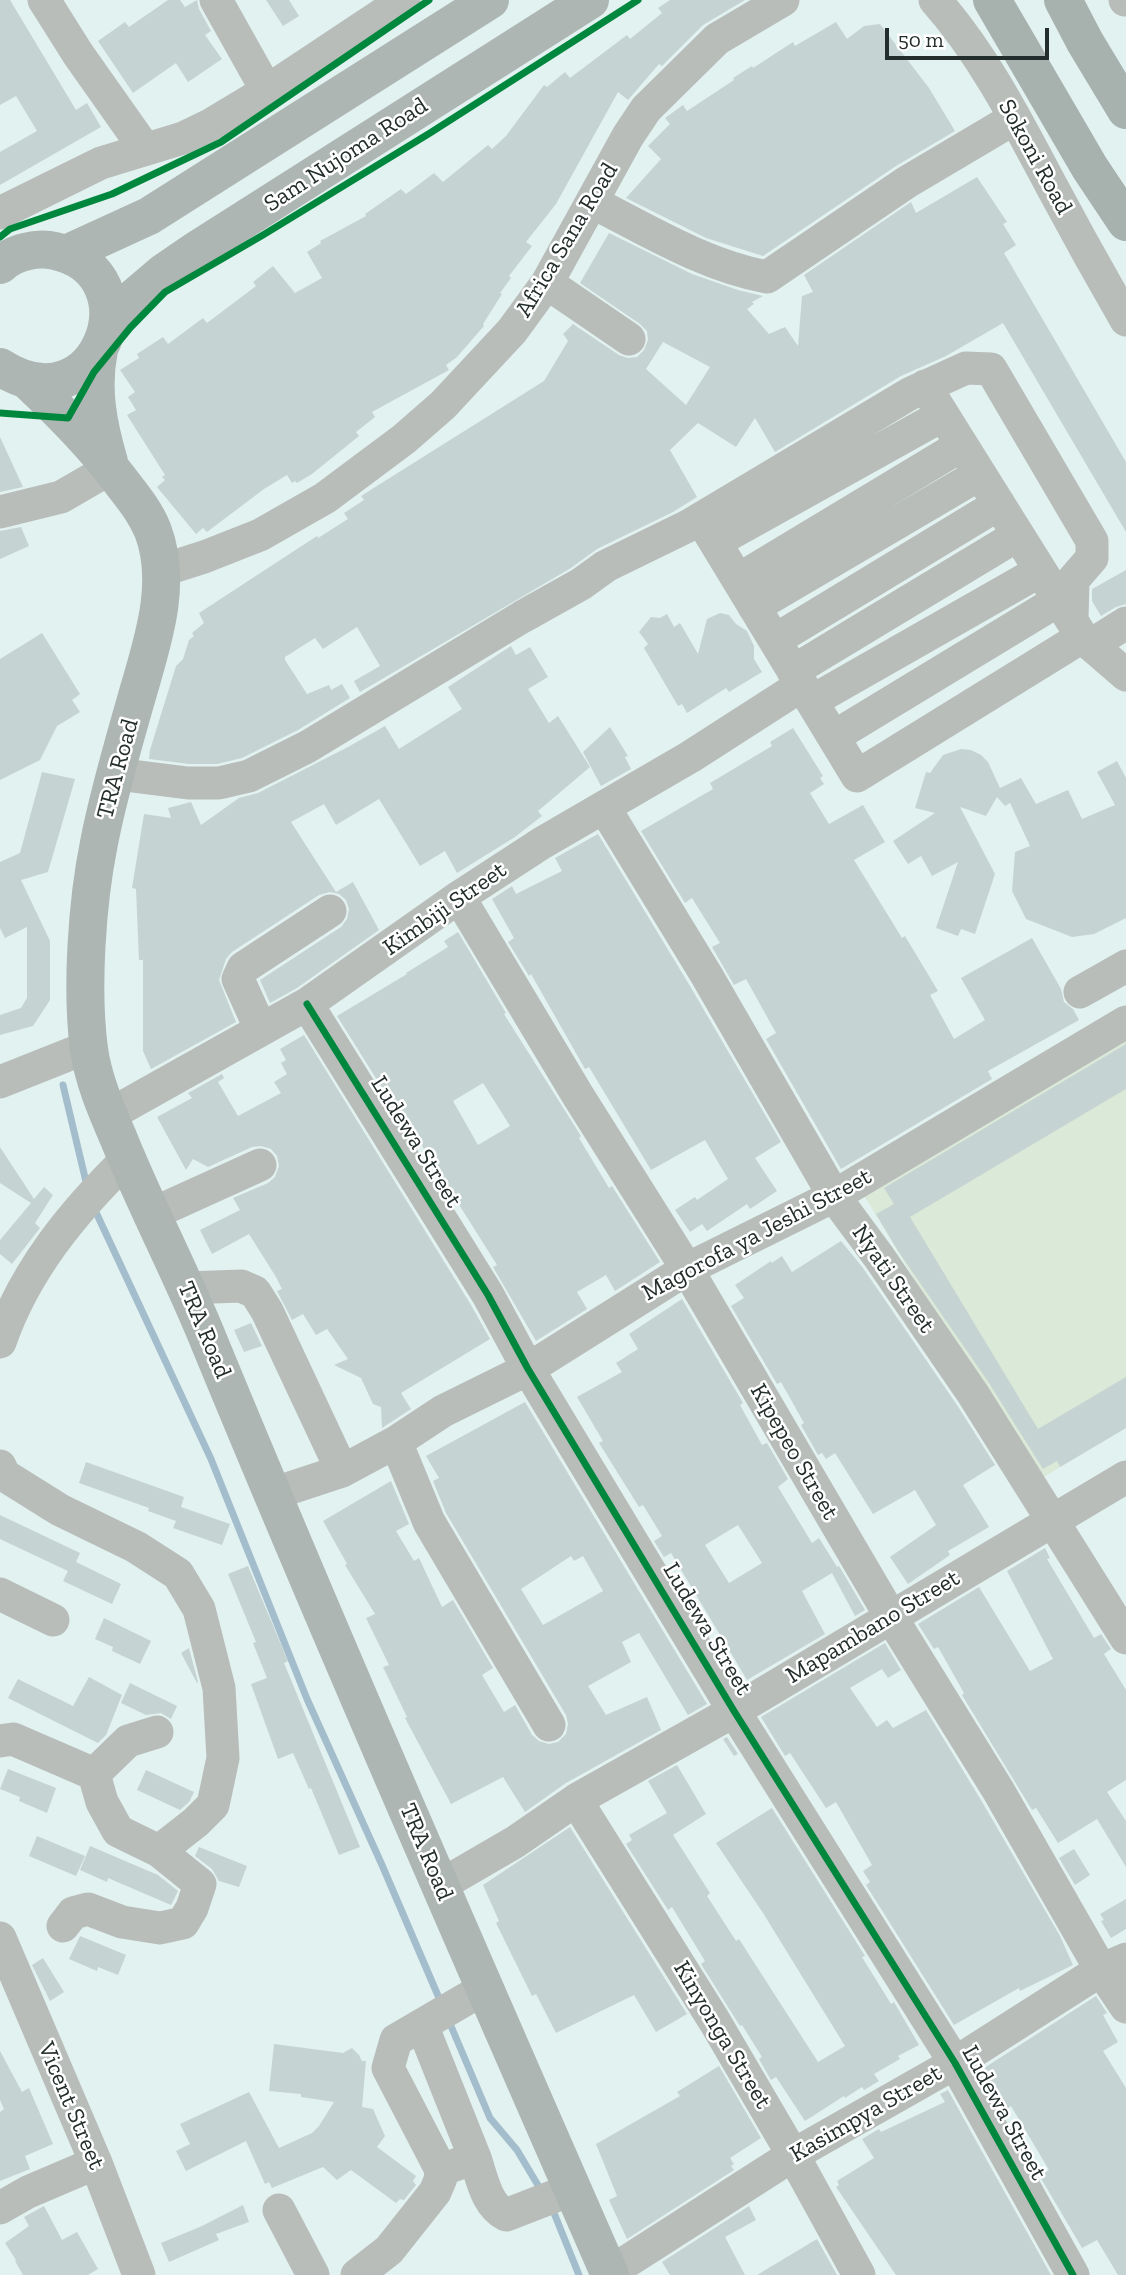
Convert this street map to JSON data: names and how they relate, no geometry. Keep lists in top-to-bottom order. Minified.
{"streets":{"main road":["Sam Nujoma Road","TRA Road"],"street":["Sokoni Road","Africa Sana Road","Kimbiji Street","Ludewa Street","Magorofa ya Jeshi Street","Nyati Street","Kipepeo Street","Mapambano Street","Kinyonga Street","Vicent Street","Kasimpya Street"]},"crossings":[["Sam Nujoma Road","TRA Road"],["Africa Sana Road","TRA Road"],["TRA Road","Kimbiji Street"],["TRA Road","Magorofa ya Jeshi Street"],["TRA Road","Mapambano Street"],["TRA Road","Kasimpya Street"],["Kimbiji Street","Ludewa Street"],["Kimbiji Street","Nyati Street"],["Kimbiji Street","Kipepeo Street"],["Ludewa Street","Magorofa ya Jeshi Street"],["Ludewa Street","Mapambano Street"],["Ludewa Street","Kasimpya Street"],["Magorofa ya Jeshi Street","Nyati Street"],["Magorofa ya Jeshi Street","Kipepeo Street"],["Nyati Street","Mapambano Street"],["Kipepeo Street","Mapambano Street"],["Kipepeo Street","Kasimpya Street"],["Mapambano Street","Kinyonga Street"],["Kinyonga Street","Kasimpya Street"]],"scale_bar":"50 m"}
